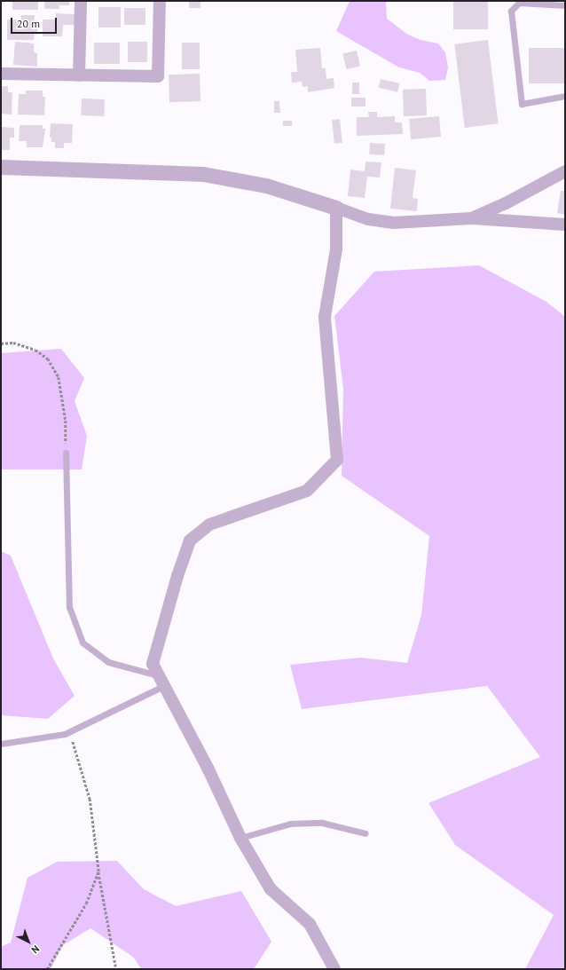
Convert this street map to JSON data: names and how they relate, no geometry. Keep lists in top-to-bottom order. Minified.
{"scale_bar":"20 m","north":"bottom right"}
